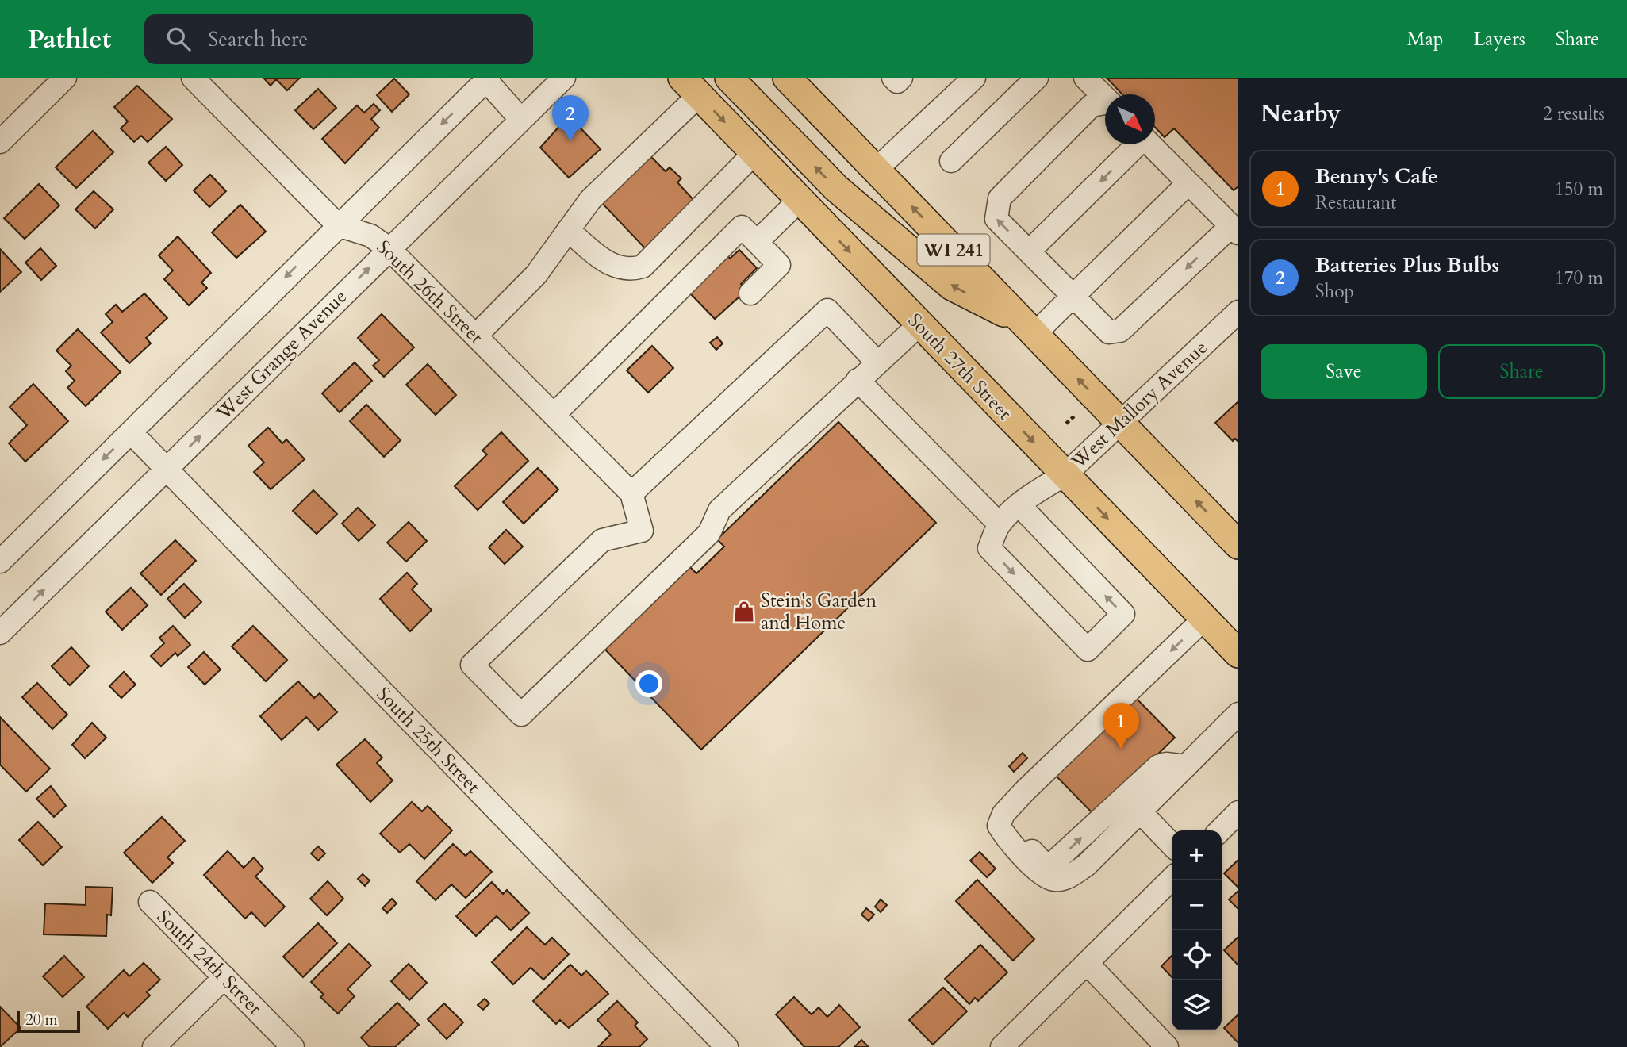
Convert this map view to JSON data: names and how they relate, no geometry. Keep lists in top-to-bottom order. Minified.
{"streets":{"main road":["WI 241","South 27th Street"],"street":["South 26th Street","West Grange Avenue","West Mallory Avenue","South 25th Street","South 24th Street"]},"crossings":[["WI 241","West Mallory Avenue"],["South 26th Street","West Grange Avenue"],["West Grange Avenue","South 25th Street"],["South 27th Street","West Mallory Avenue"]],"places":{"shop":["Stein's Garden and Home"]},"scale_bar":"20 m","north":"bottom right","page":{"header":"Pathlet","search":"Search here","nav":["Map","Layers","Share"],"heading":["Nearby","2 results"],"pins":["2","1"],"list":[{"mark":"1","name":"Benny's Cafe","note":"Restaurant","value":"150 m"},{"mark":"2","name":"Batteries Plus Bulbs","note":"Shop","value":"170 m"}],"buttons":["Save","Share"],"map_buttons":["+","−"],"scale":"20 m"}}
